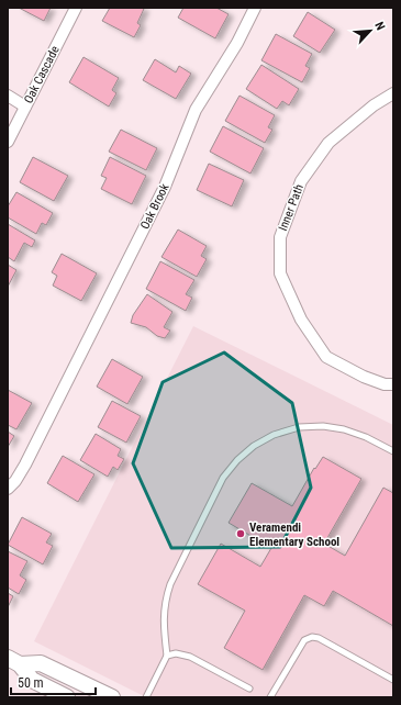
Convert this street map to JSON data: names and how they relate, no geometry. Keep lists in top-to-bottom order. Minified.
{"streets":{"street":["Oak Cascade","Oak Brook","Inner Path"]},"places":["Veramendi Elementary School"],"scale_bar":"50 m","north":"top right"}
